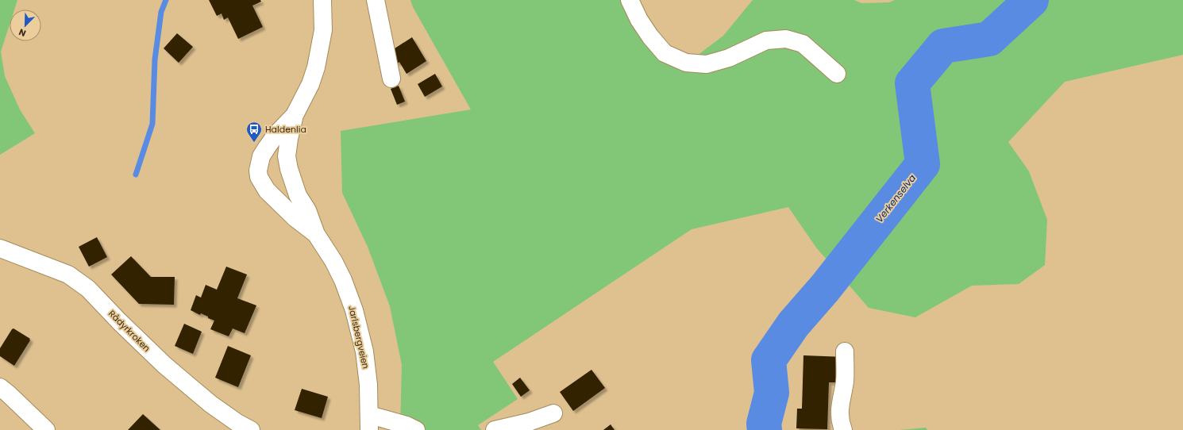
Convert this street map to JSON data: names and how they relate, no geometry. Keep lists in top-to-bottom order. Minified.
{"streets":{"main road":["Rådyrkroken","Jarlsbergveien"]},"water":["Verkenselva"],"places":{"bus stop":["Haldenlia"]},"north":"bottom left"}
